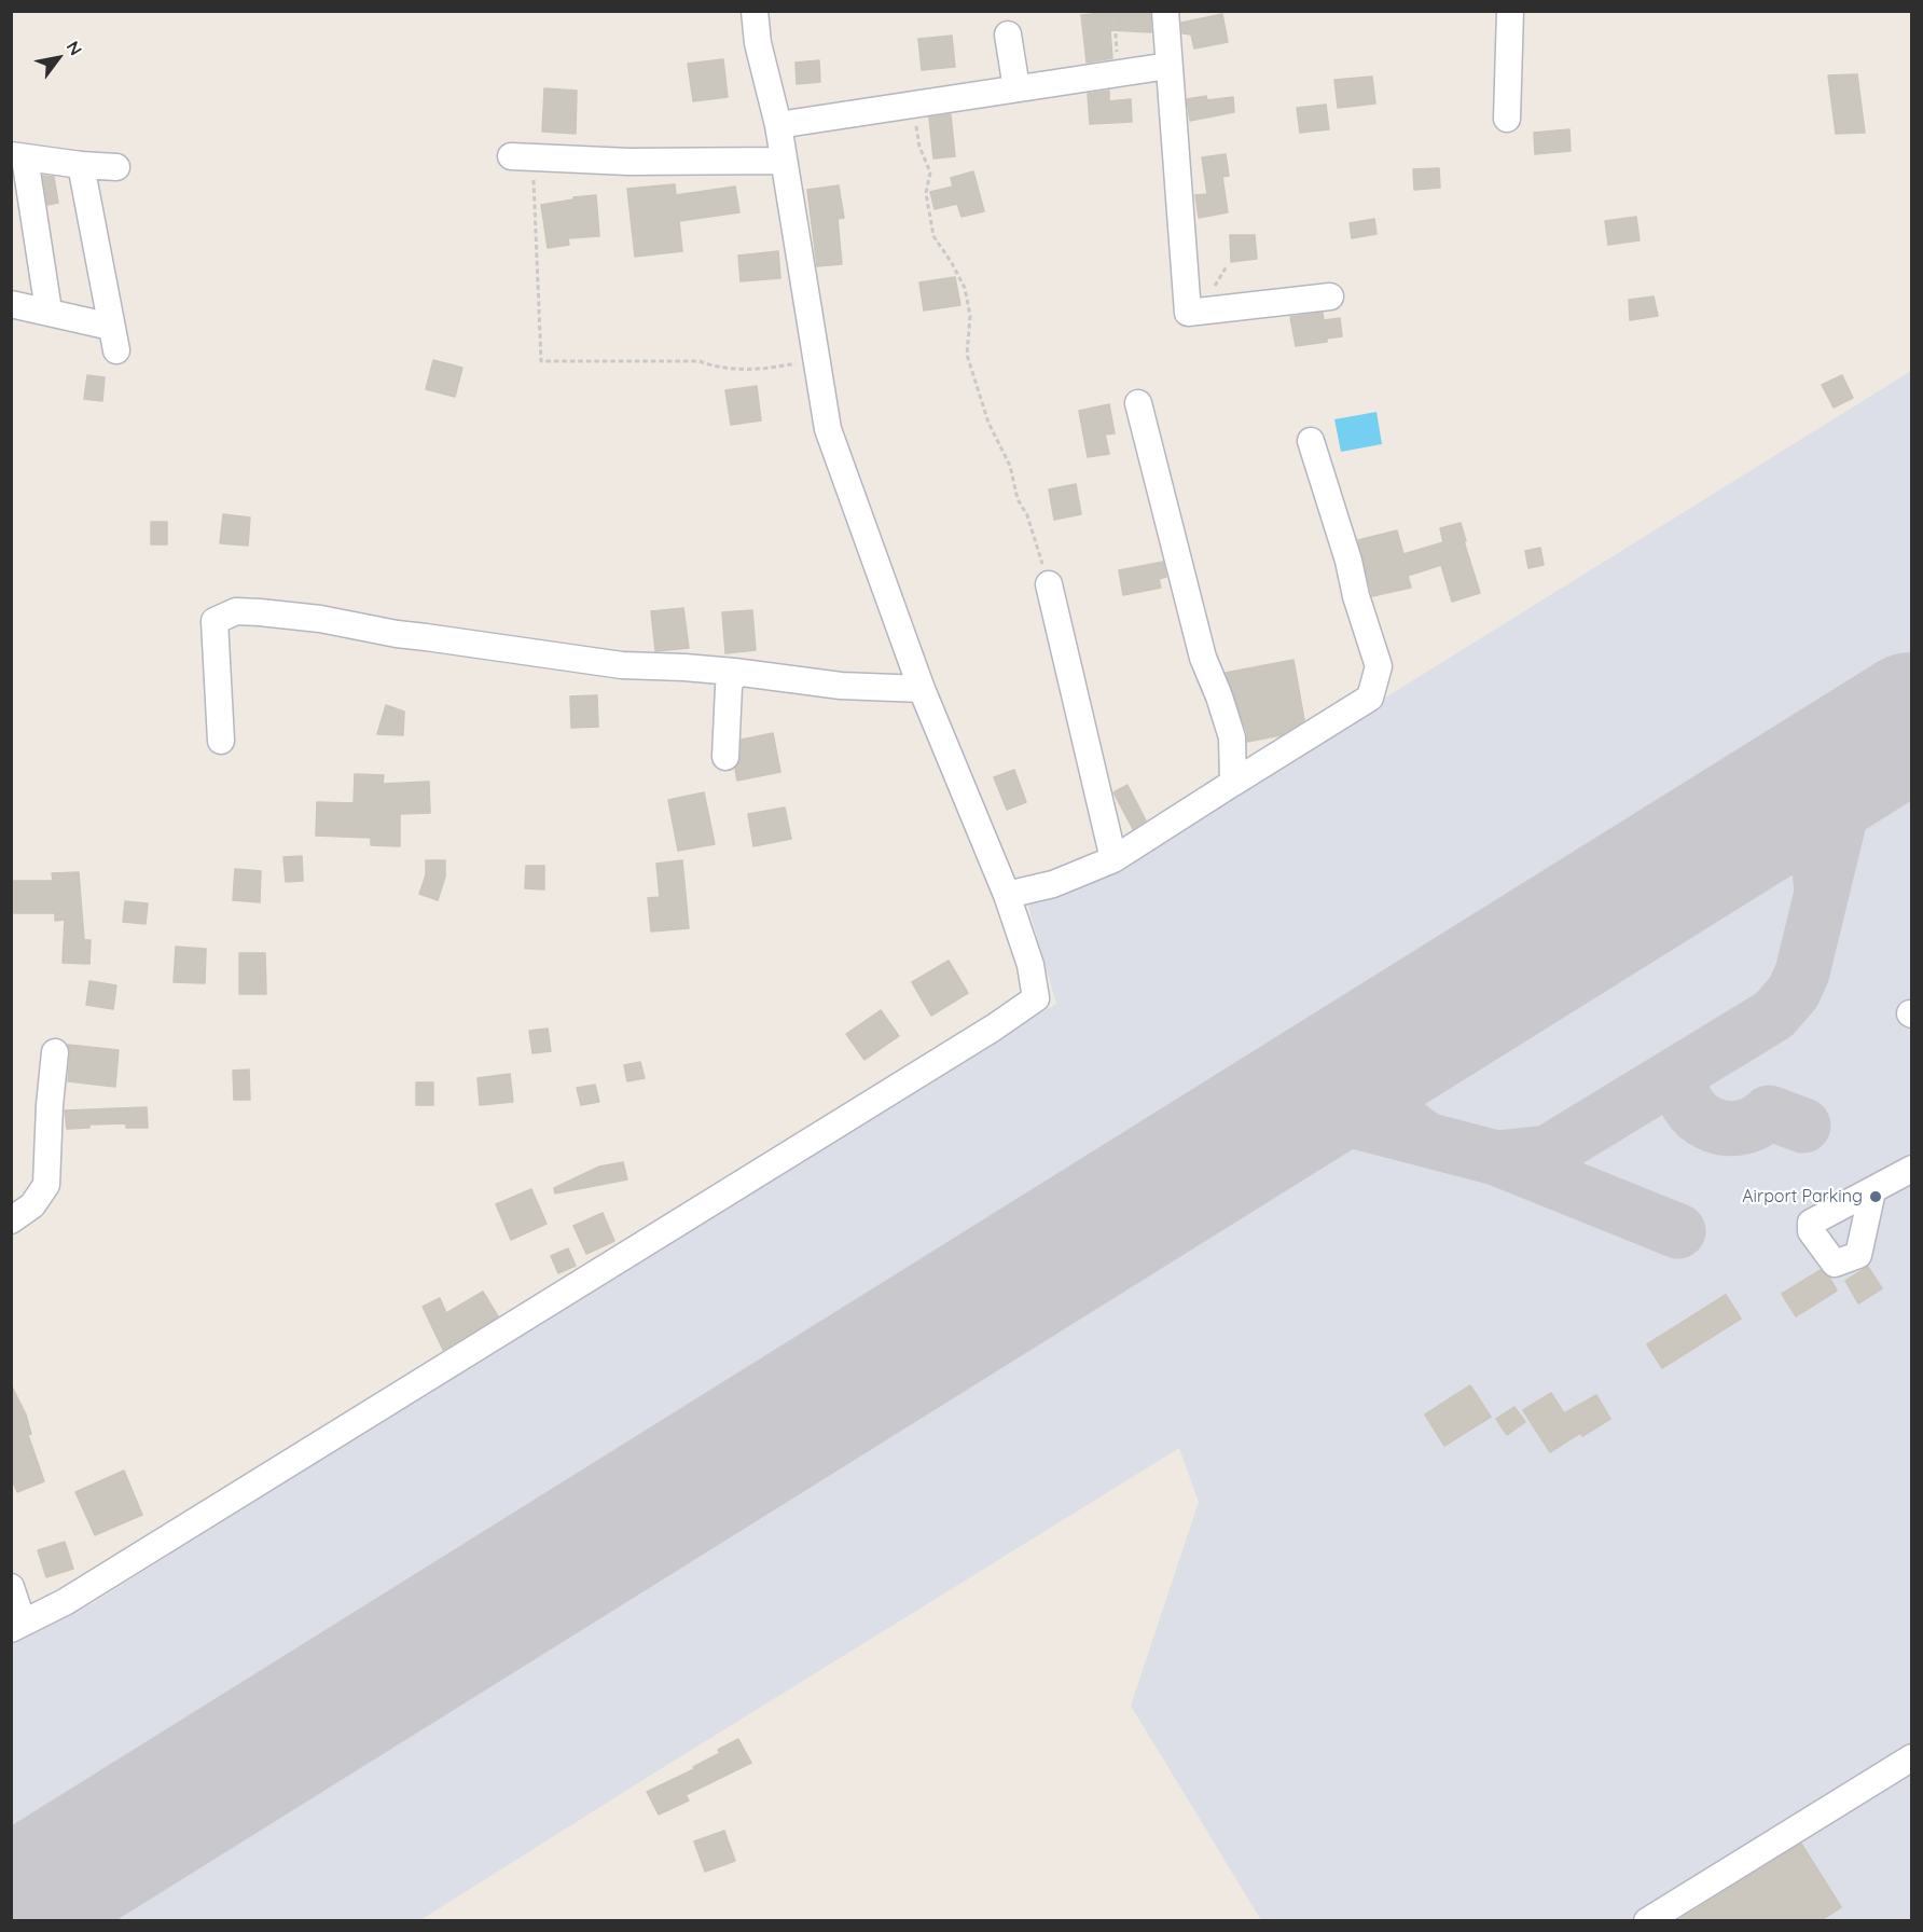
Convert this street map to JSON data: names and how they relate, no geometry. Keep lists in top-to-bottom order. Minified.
{"places":["Airport Parking"],"north":"top right"}
